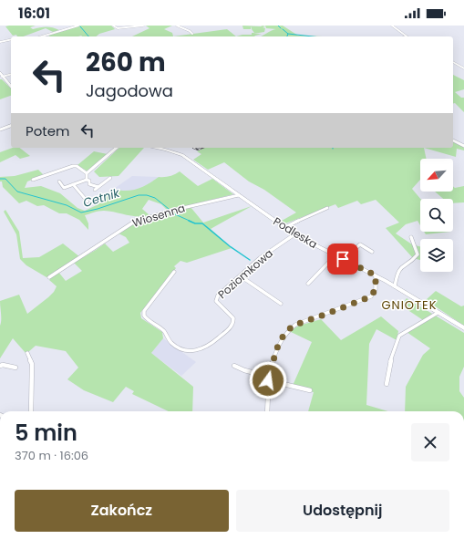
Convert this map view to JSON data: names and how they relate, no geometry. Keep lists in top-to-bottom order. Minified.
{"streets":{"street":["Wiosenna","Podleska","Poziomkowa"]},"crossings":[["Wiosenna","Podleska"],["Podleska","Poziomkowa"]],"districts":["GNIOTEK"],"water":["Cetnik"],"north":"bottom left","page":{"status":"16:01","turn":["260 m","Jagodowa"],"then":"Potem","heading":["5 min","370 m · 16:06"],"buttons":["Zakończ","Udostępnij"]}}
